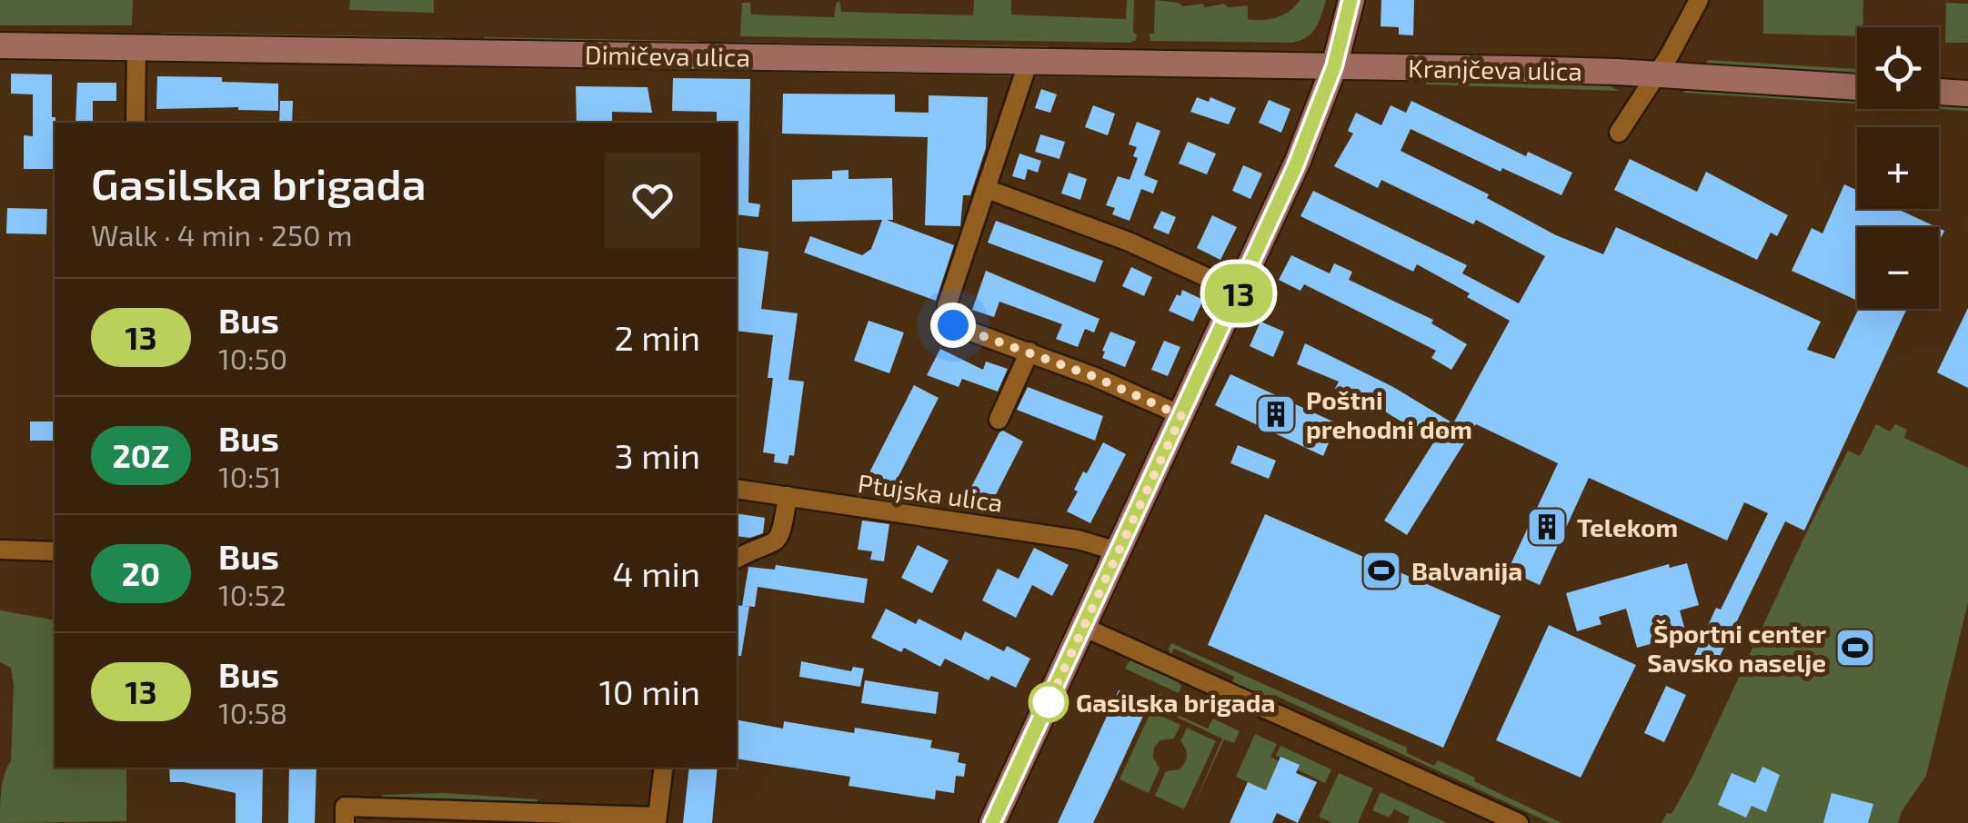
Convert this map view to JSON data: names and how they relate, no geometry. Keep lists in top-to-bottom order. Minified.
{"streets":{"street":["Dimičeva ulica","Kranjčeva ulica","Ptujska ulica"]},"crossings":[["Dimičeva ulica","Kranjčeva ulica"]],"places":{"building":["Poštni prehodni dom","Telekom"],"sports":["Balvanija","Športni center Savsko naselje"],"other":["Gasilska brigada"]},"lines":["bus line 13"],"page":{"on_map":"13","map_buttons":["+","−"],"heading":["Gasilska brigada","Walk · 4 min · 250 m"],"list":[{"mark":"13","name":"Bus","note":"10:50","value":"2 min"},{"mark":"20Z","name":"Bus","note":"10:51","value":"3 min"},{"mark":"20","name":"Bus","note":"10:52","value":"4 min"},{"mark":"13","name":"Bus","note":"10:58","value":"10 min"}]}}
